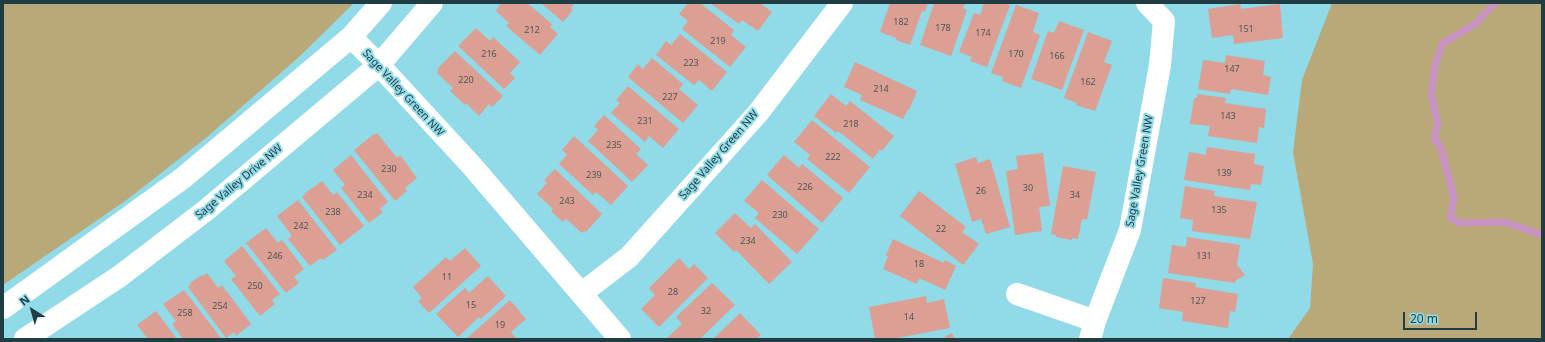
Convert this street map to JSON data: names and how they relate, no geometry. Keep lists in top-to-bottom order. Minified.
{"streets":{"street":["Sage Valley Green NW","Sage Valley Drive NW"]},"crossings":[["Sage Valley Green NW","Sage Valley Drive NW"]],"house_numbers":["182","178","151","212","174","219","216","170","166","223","147","220","162","214","227","143","231","218","235","222","230","139","239","226","30","26","234","34","243","135","238","230","242","22","234","246","131","18","11","250","28","127","15","254","32","258","14","19"],"scale_bar":"20 m","north":"top left"}
